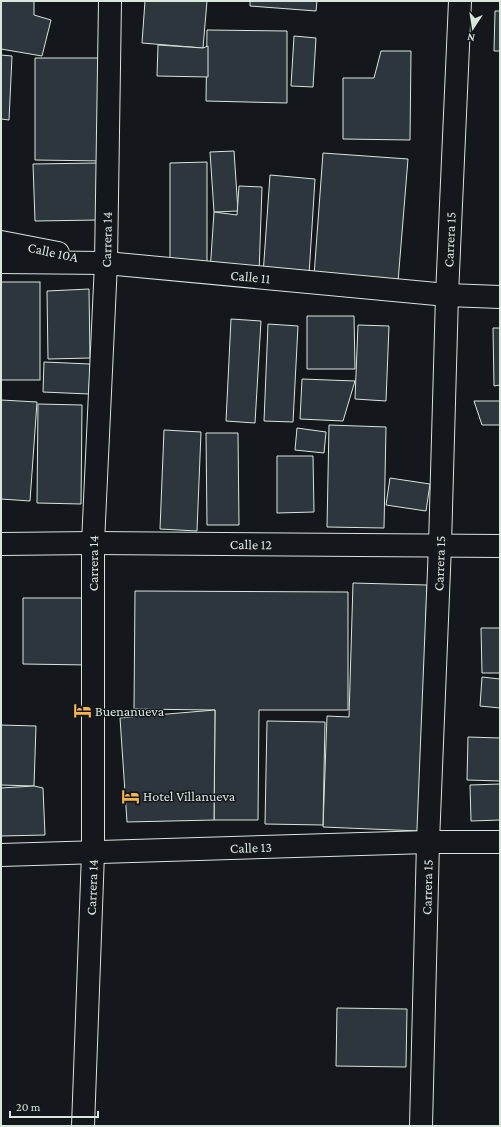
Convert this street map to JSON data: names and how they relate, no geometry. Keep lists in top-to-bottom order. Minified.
{"streets":{"street":["Carrera 14","Carrera 15","Calle 10A","Calle 11","Calle 12","Calle 13"]},"crossings":[["Carrera 14","Calle 10A"],["Carrera 14","Calle 11"],["Carrera 14","Calle 12"],["Carrera 14","Calle 13"],["Carrera 15","Calle 11"],["Carrera 15","Calle 12"],["Carrera 15","Calle 13"],["Calle 10A","Calle 11"]],"places":{"hotel":["Buenanueva","Hotel Villanueva"]},"scale_bar":"20 m","north":"bottom"}
